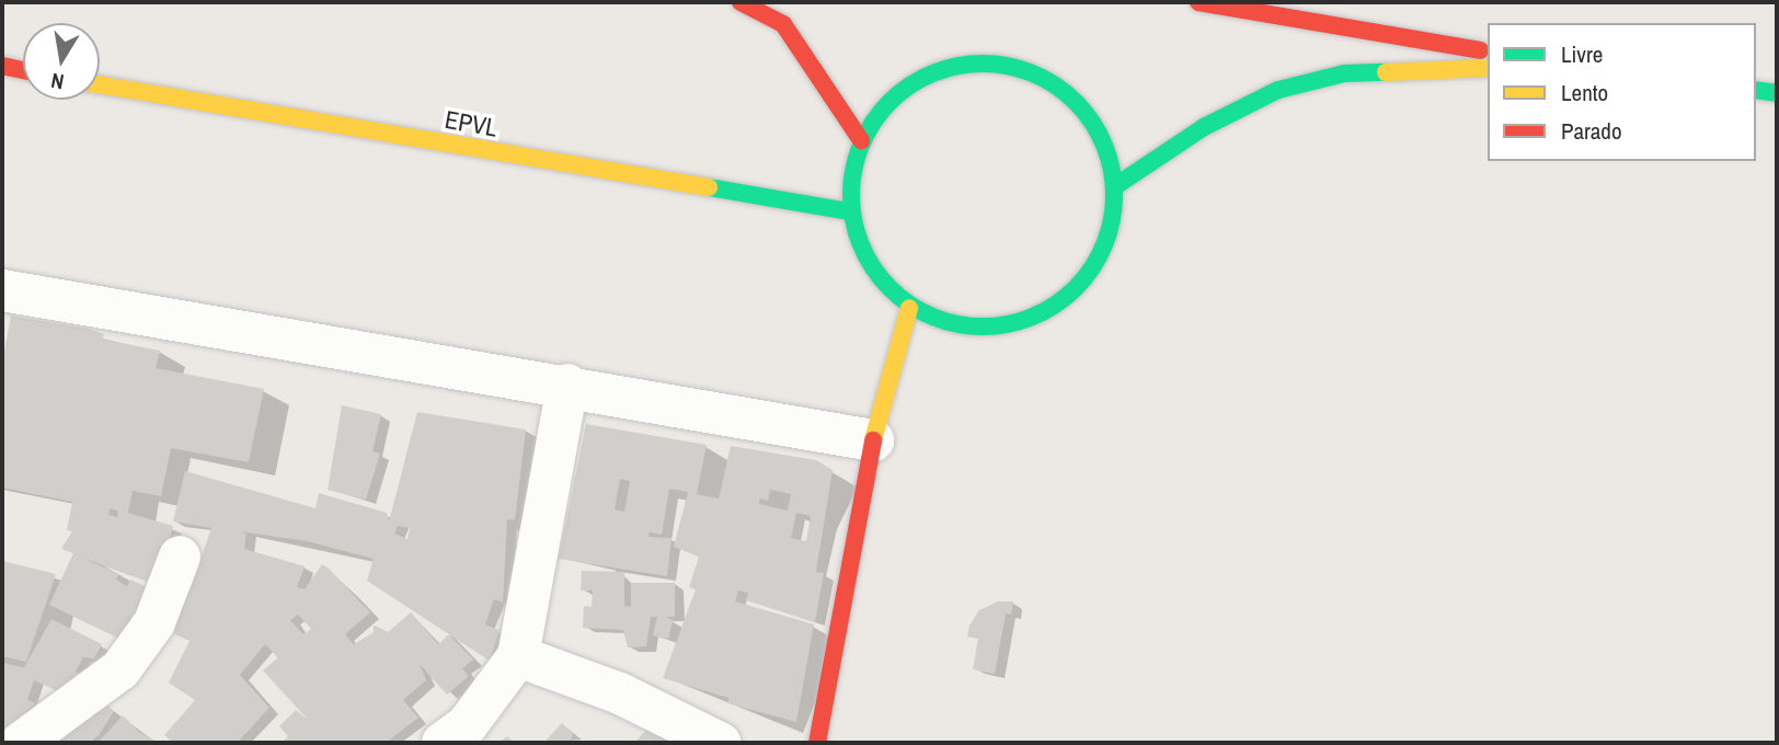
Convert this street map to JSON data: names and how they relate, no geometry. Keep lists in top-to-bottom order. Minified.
{"streets":{"main road":["EPVL"]},"legend":["Livre","Lento","Parado"],"north":"bottom"}
